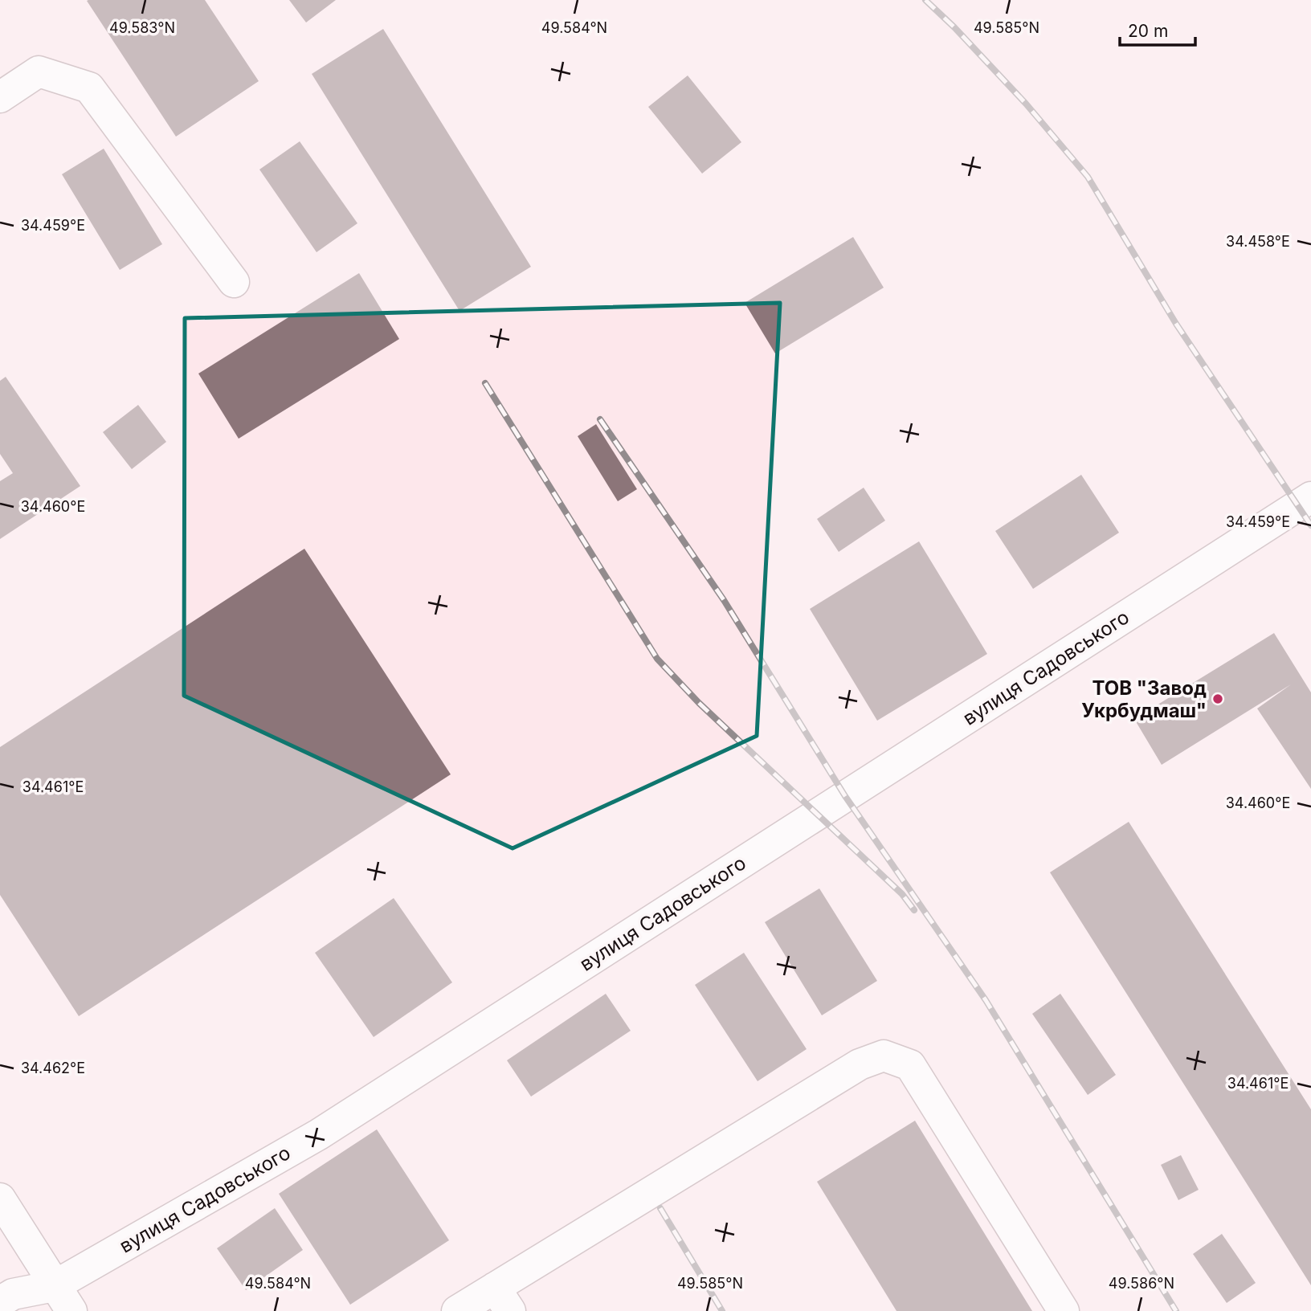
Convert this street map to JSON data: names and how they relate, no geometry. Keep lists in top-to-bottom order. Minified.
{"streets":{"street":["вулиця Садовського"]},"places":["ТОВ \"Завод Укрбудмаш\""],"scale_bar":"20 m","coordinates":["49.583°N","49.584°N","49.585°N","34.459°E","34.458°E","34.460°E","34.461°E","34.462°E","49.586°N"]}
